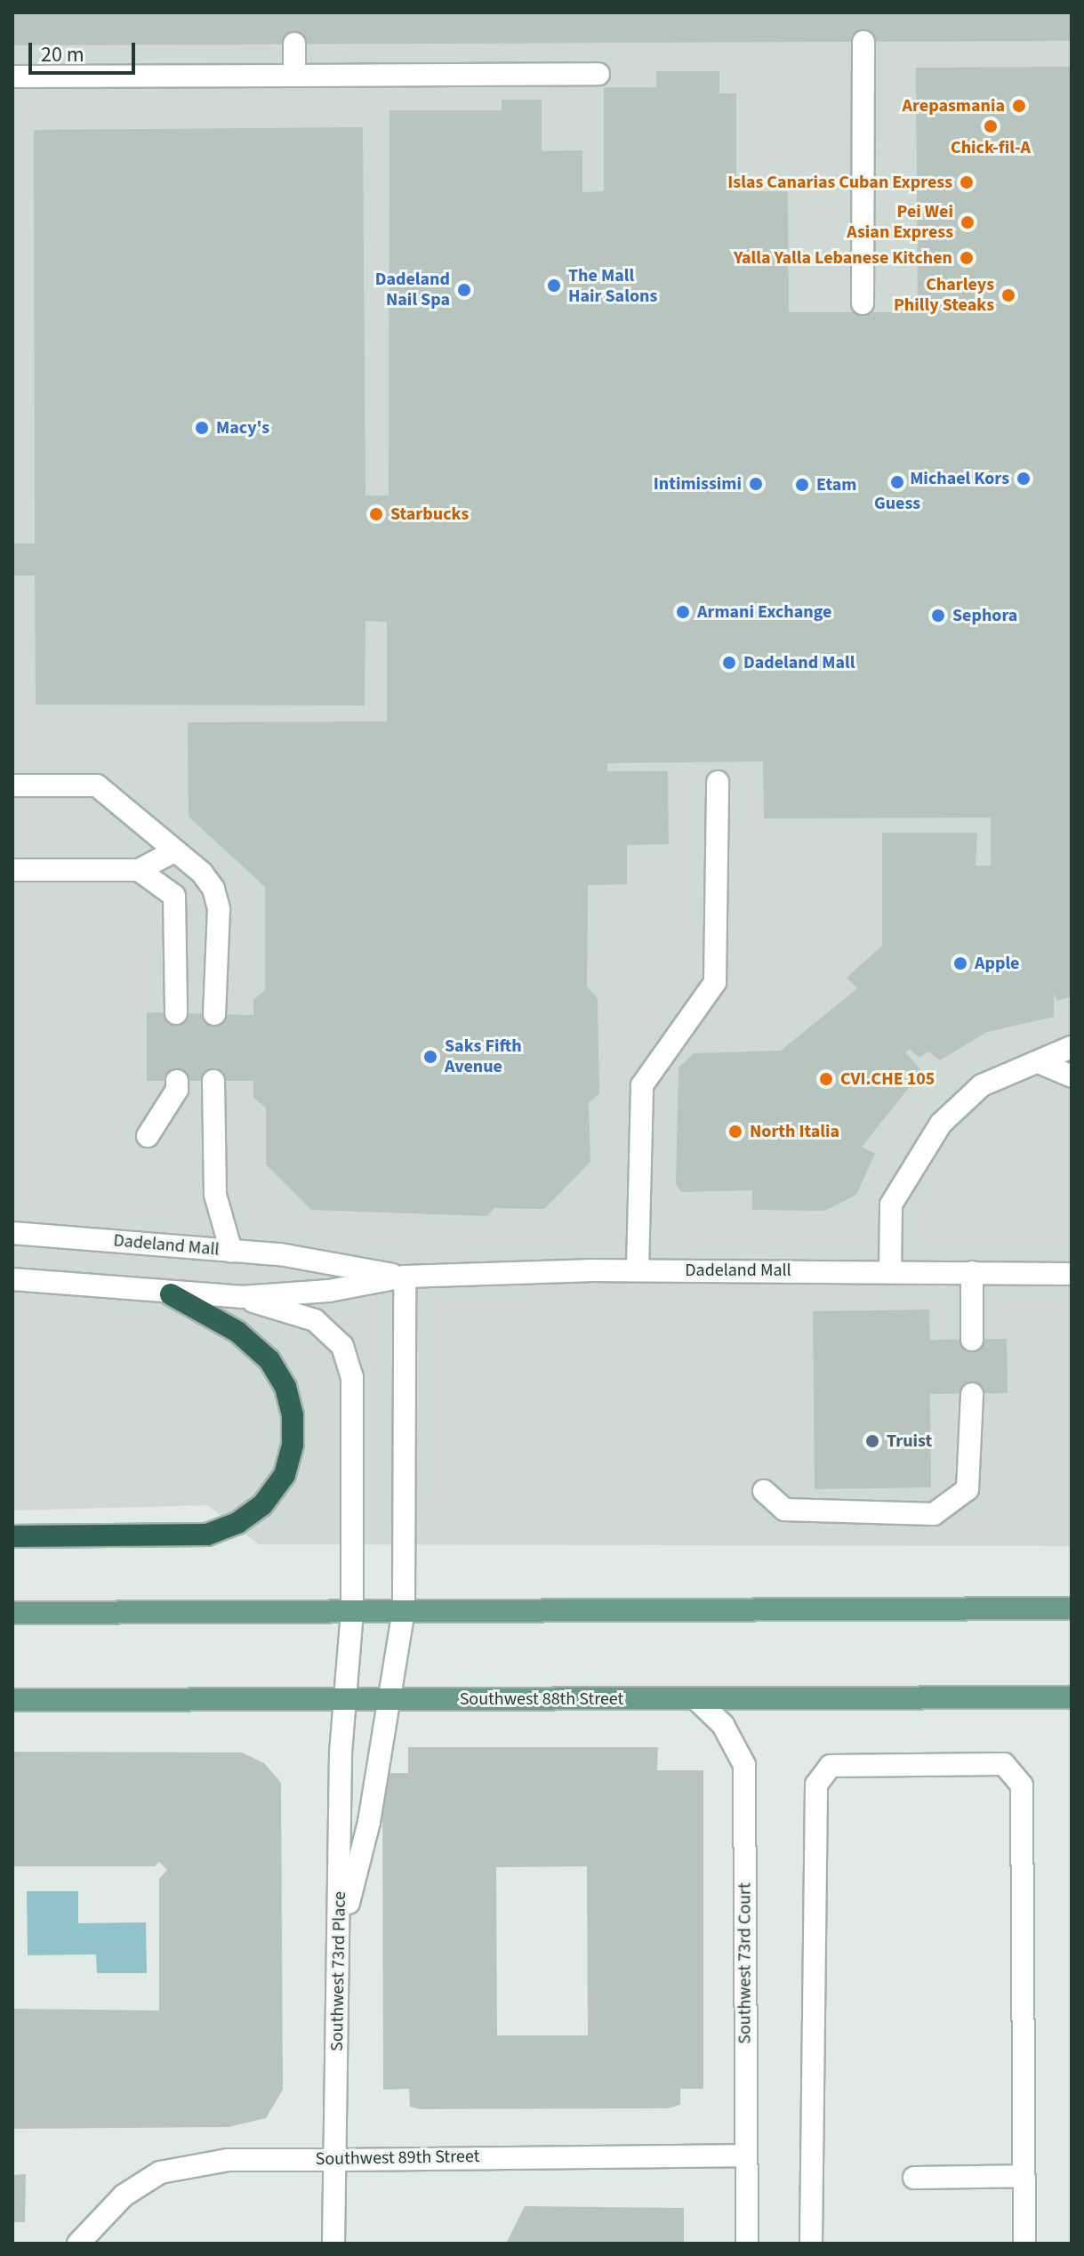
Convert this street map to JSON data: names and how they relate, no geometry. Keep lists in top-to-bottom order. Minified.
{"streets":{"main road":["Southwest 88th Street"],"street":["Dadeland Mall","Southwest 73rd Court","Southwest 73rd Place","Southwest 89th Street"]},"crossings":[["Southwest 88th Street","Southwest 73rd Court"],["Southwest 88th Street","Southwest 73rd Place"],["Southwest 73rd Court","Southwest 89th Street"],["Southwest 73rd Place","Southwest 89th Street"]],"places":["Arepasmania","Chick-fil-A","Islas Canarias Cuban Express","Pei Wei Asian Express","Yalla Yalla Lebanese Kitchen","The Mall Hair Salons","Dadeland Nail Spa","Charleys Philly Steaks","Macy's","Michael Kors","Guess","Intimissimi","Etam","Starbucks","Armani Exchange","Sephora","Dadeland Mall","Apple","Saks Fifth Avenue","CVI.CHE 105","North Italia","Truist"],"scale_bar":"20 m"}
